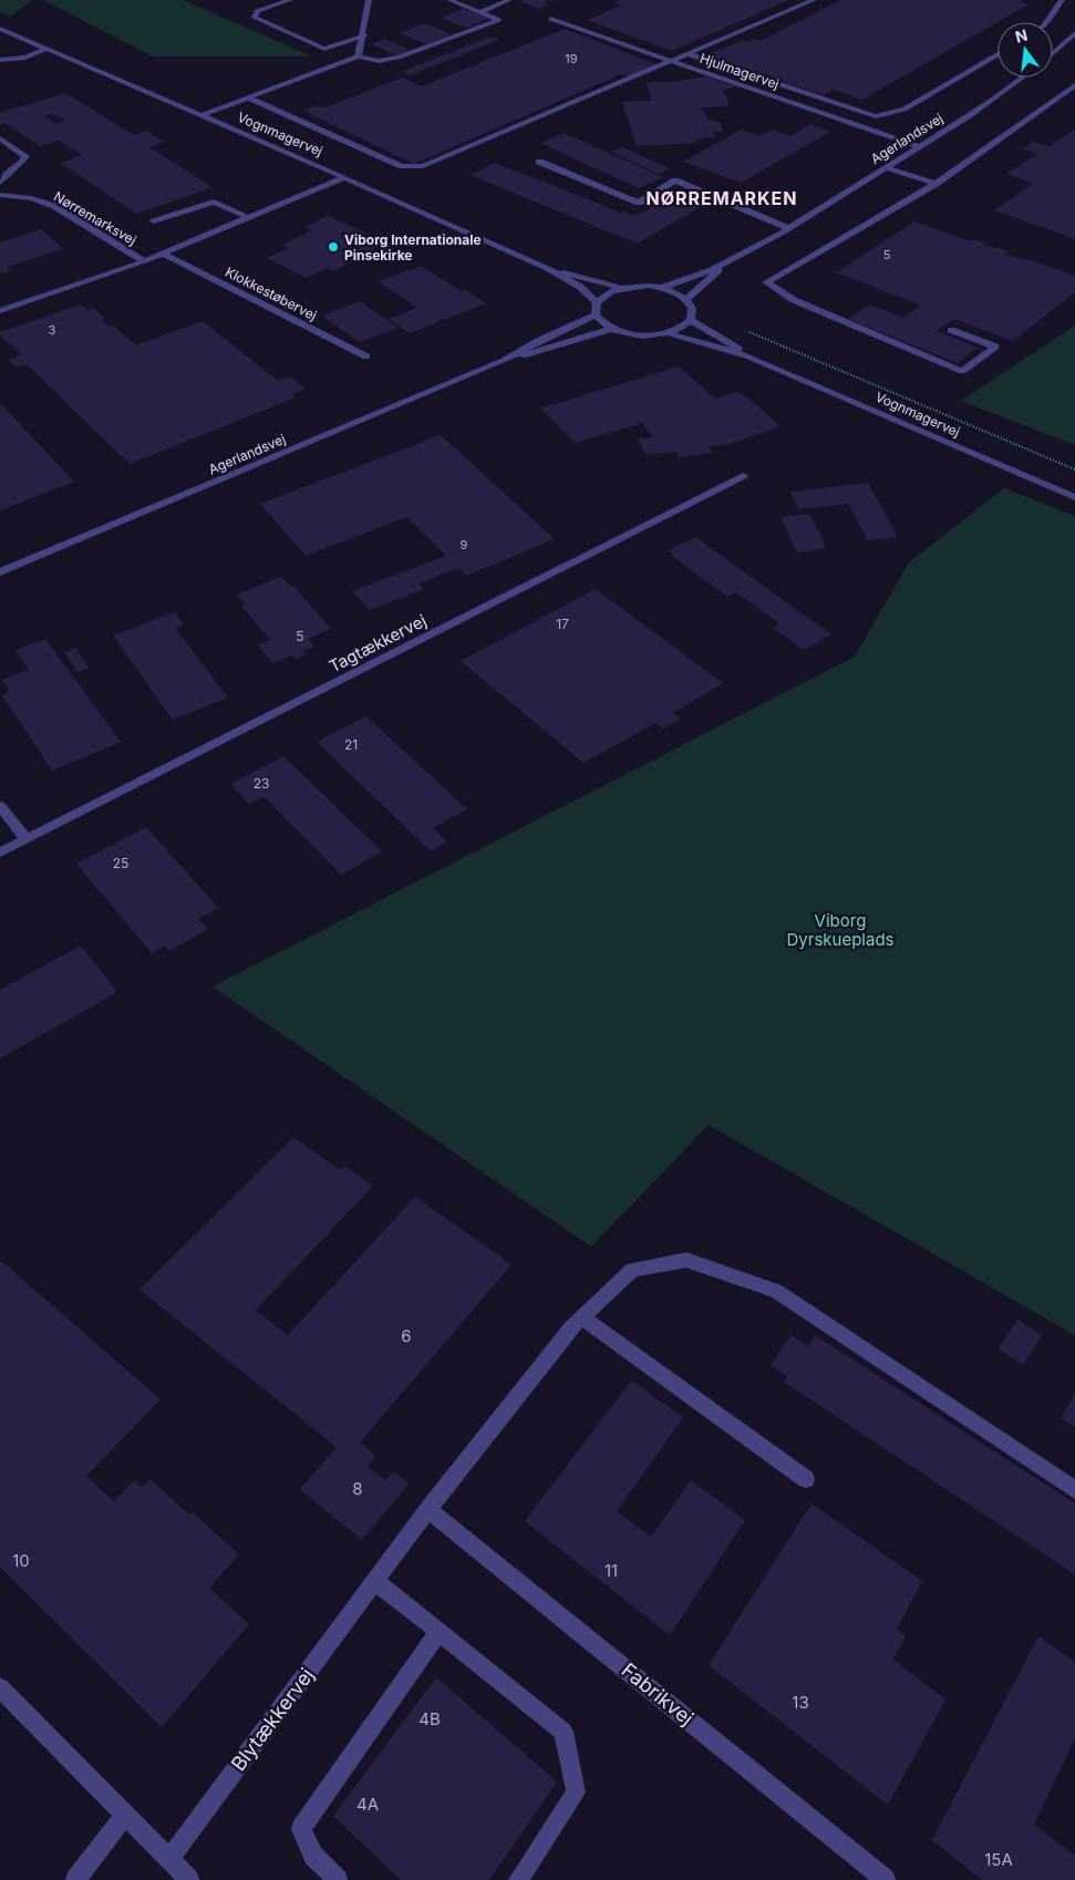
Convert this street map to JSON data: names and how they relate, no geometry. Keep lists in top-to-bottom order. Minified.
{"streets":{"street":["Hjulmagervej","Vognmagervej","Agerlandsvej","Nørremarksvej","Klokkestøbervej","Tagtækkervej","Fabrikvej","Blytækkervej"]},"crossings":[["Hjulmagervej","Agerlandsvej"],["Fabrikvej","Blytækkervej"]],"districts":["NØRREMARKEN"],"parks":["Viborg Dyrskueplads"],"places":["Viborg Internationale Pinsekirke"],"house_numbers":["19","5","3","9","17","5","21","23","25","6","8","10","11","13","4B","4A","15A"],"north":"top"}
